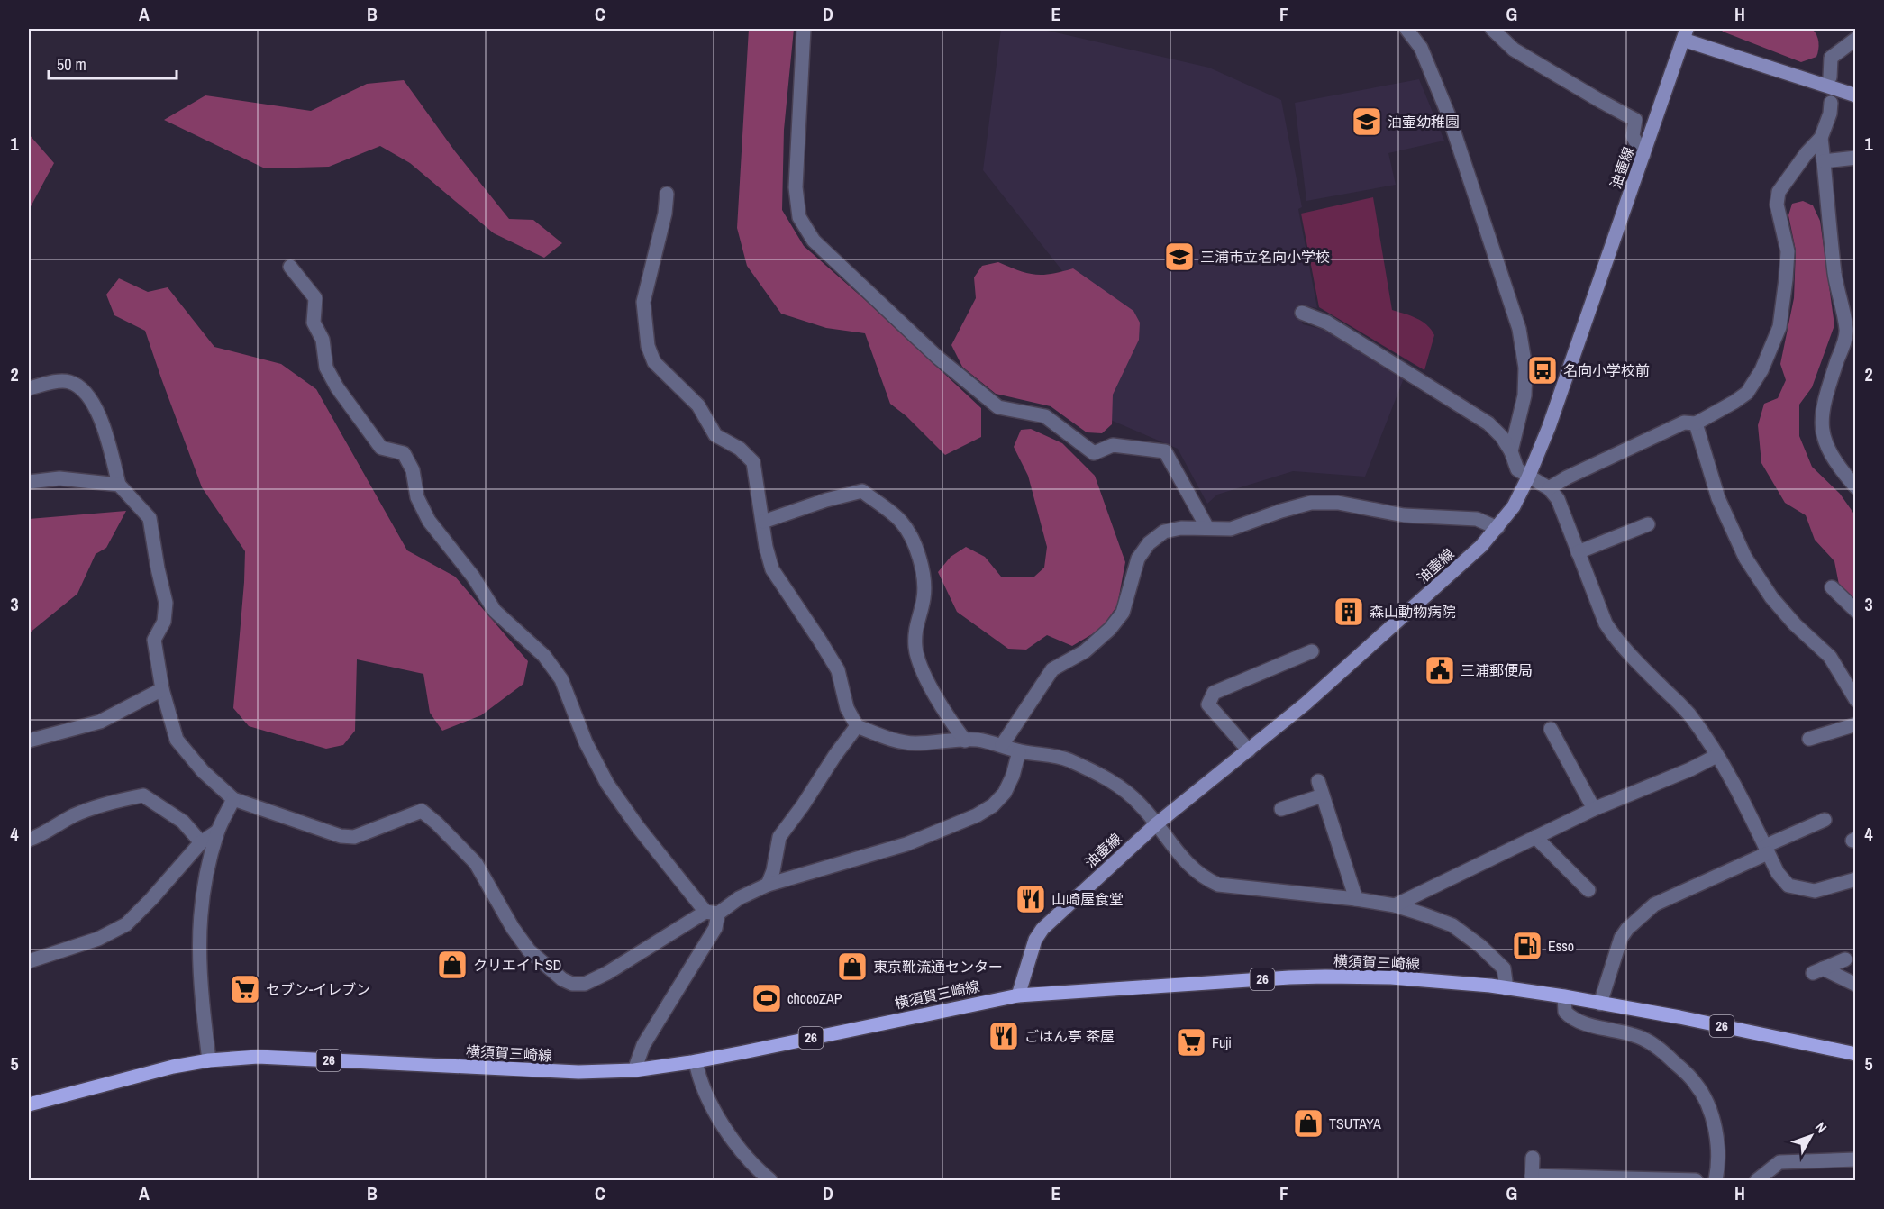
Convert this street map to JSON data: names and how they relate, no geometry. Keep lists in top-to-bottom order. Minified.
{"streets":{"main road":["油壷線","横須賀三崎線","26"]},"crossings":[["油壷線","横須賀三崎線"]],"places":{"school or university":["油壷幼稚園","三浦市立名向小学校"],"bus stop":["名向小学校前"],"building":["森山動物病院"],"public building":["三浦郵便局"],"restaurant":["山崎屋食堂","ごはん亭 茶屋"],"fuel station":["Esso"],"shop":["クリエイトSD","東京靴流通センター","TSUTAYA"],"supermarket":["セブン-イレブン","Fuji"],"sports":["chocoZAP"]},"scale_bar":"50 m","north":"top right","grid":{"columns":["A","B","C","D","E","F","G","H"],"rows":["1","2","3","4","5"]}}
